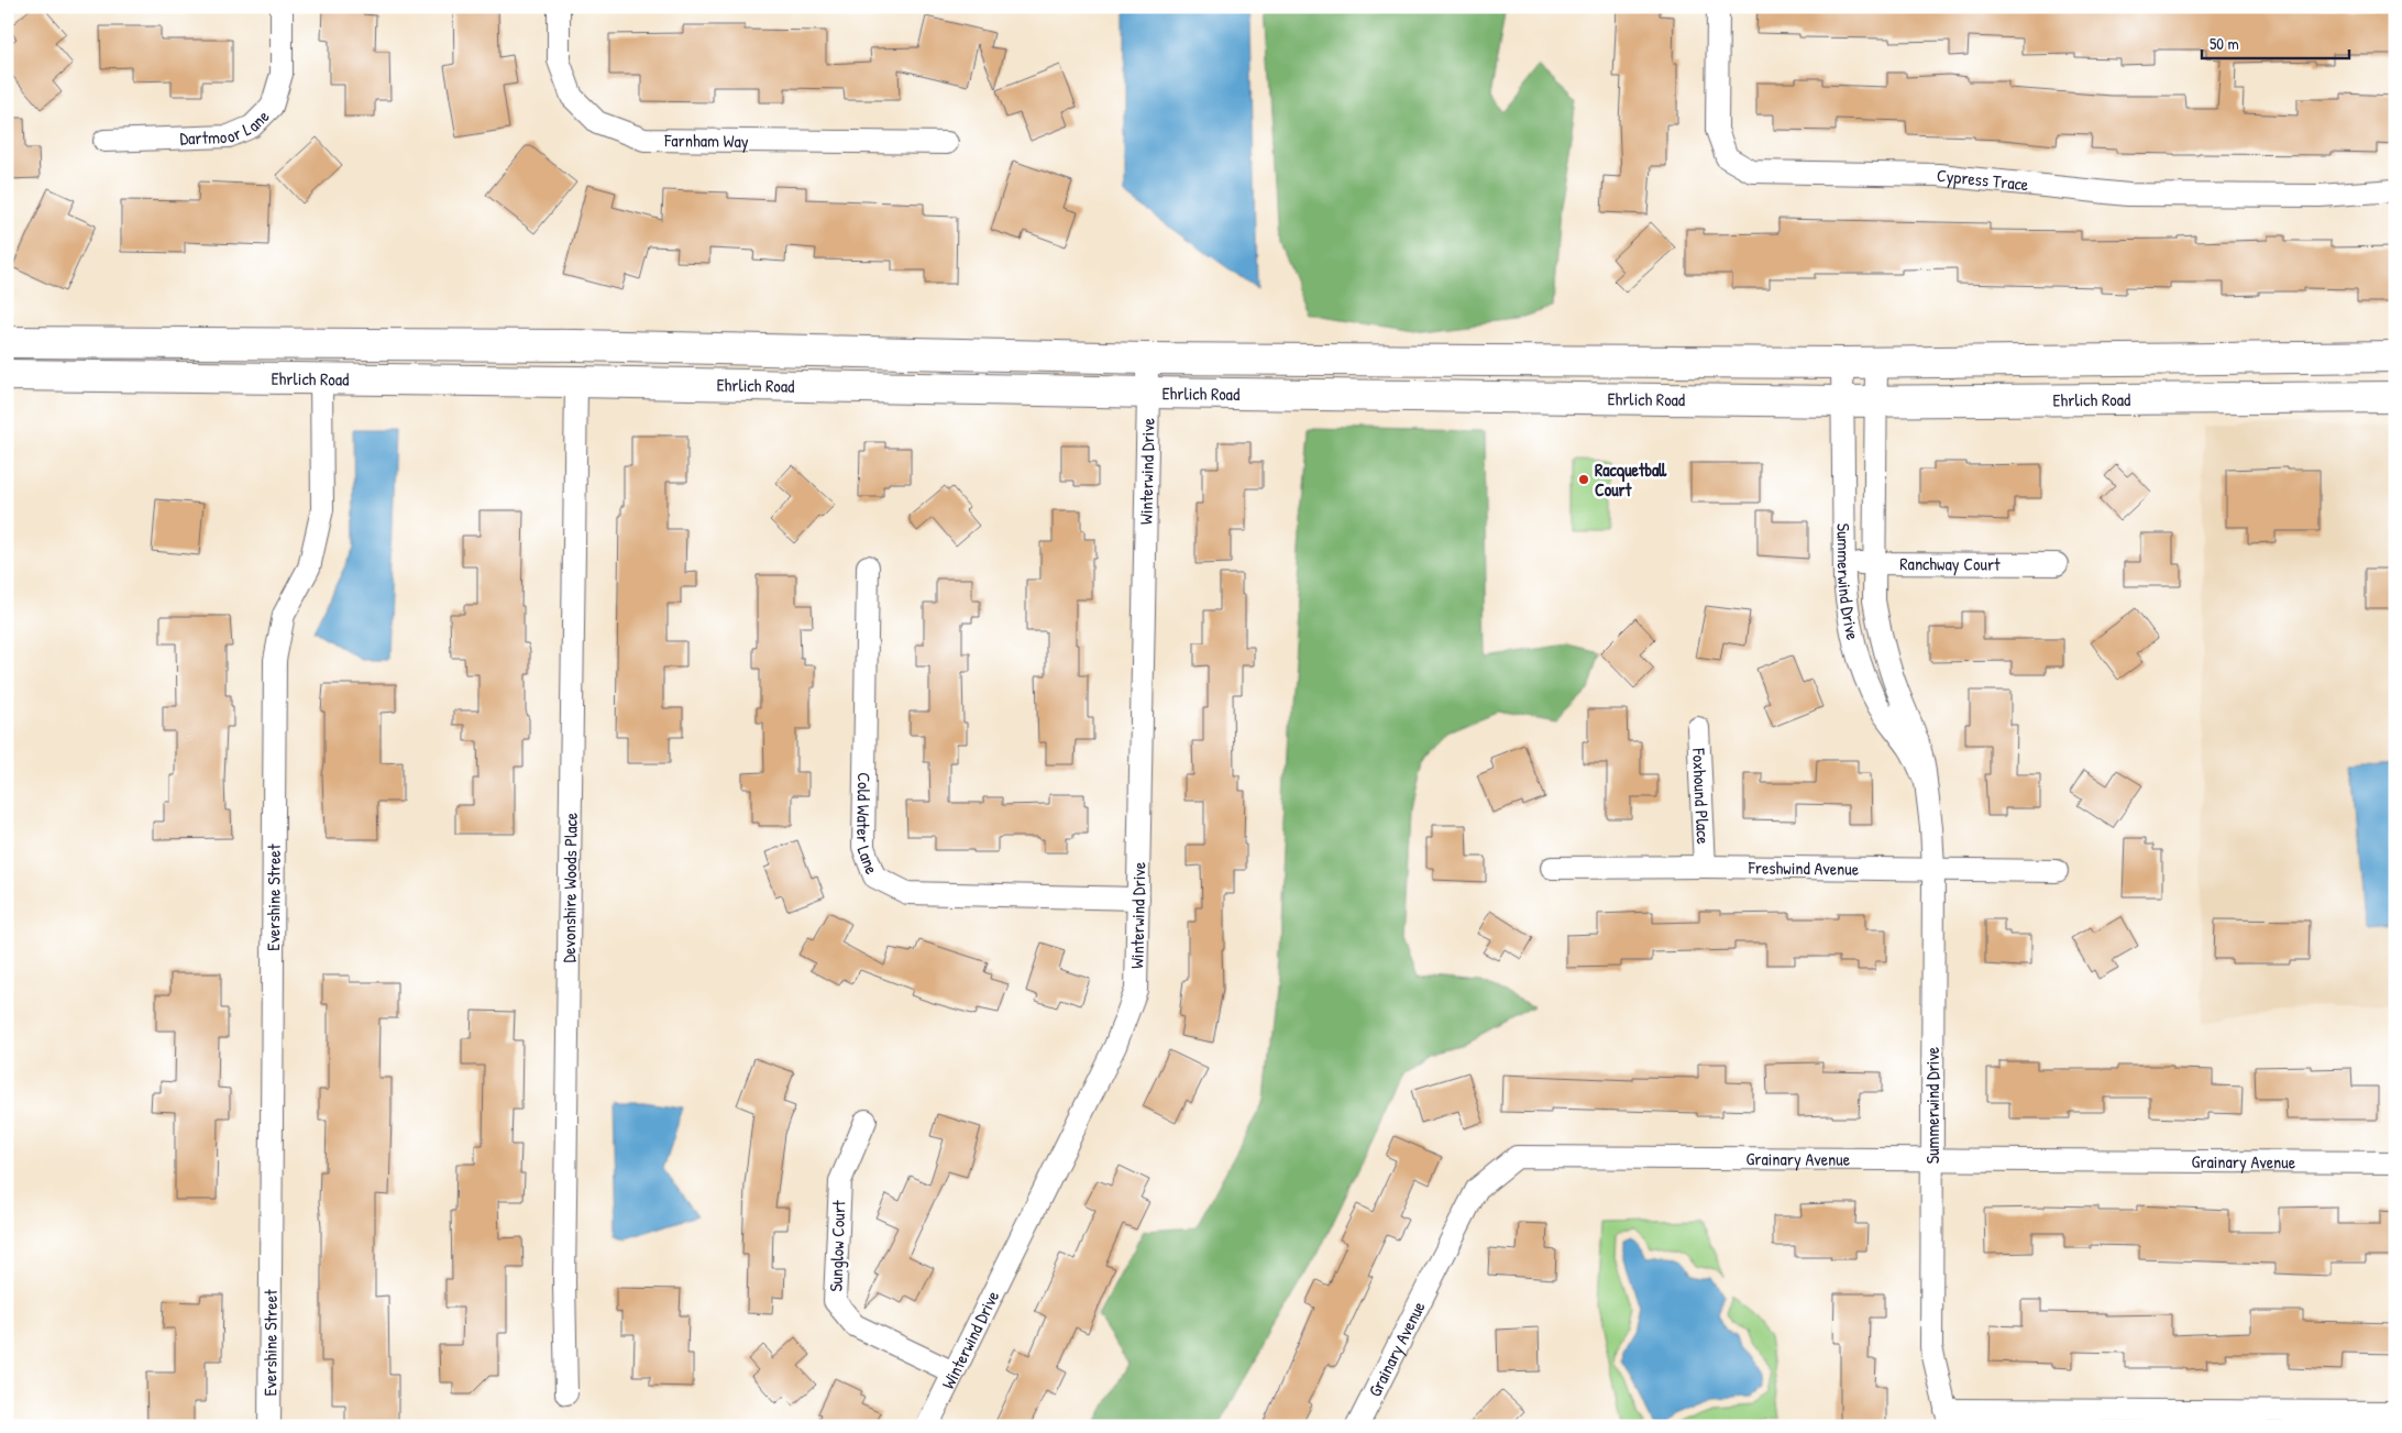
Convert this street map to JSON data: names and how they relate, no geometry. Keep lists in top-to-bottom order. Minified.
{"streets":{"main road":["Ehrlich Road"],"street":["Dartmoor Lane","Farnham Way","Cypress Trace","Winterwind Drive","Ranchway Court","Summerwind Drive","Foxhound Place","Cold Water Lane","Freshwind Avenue","Devonshire Woods Place","Evershine Street","Grainary Avenue","Sunglow Court"]},"crossings":[["Ehrlich Road","Winterwind Drive"],["Ehrlich Road","Summerwind Drive"],["Ehrlich Road","Devonshire Woods Place"],["Ehrlich Road","Evershine Street"],["Winterwind Drive","Cold Water Lane"],["Winterwind Drive","Sunglow Court"],["Ranchway Court","Summerwind Drive"],["Summerwind Drive","Freshwind Avenue"],["Summerwind Drive","Grainary Avenue"],["Foxhound Place","Freshwind Avenue"]],"places":["Racquetball Court"],"scale_bar":"50 m"}
